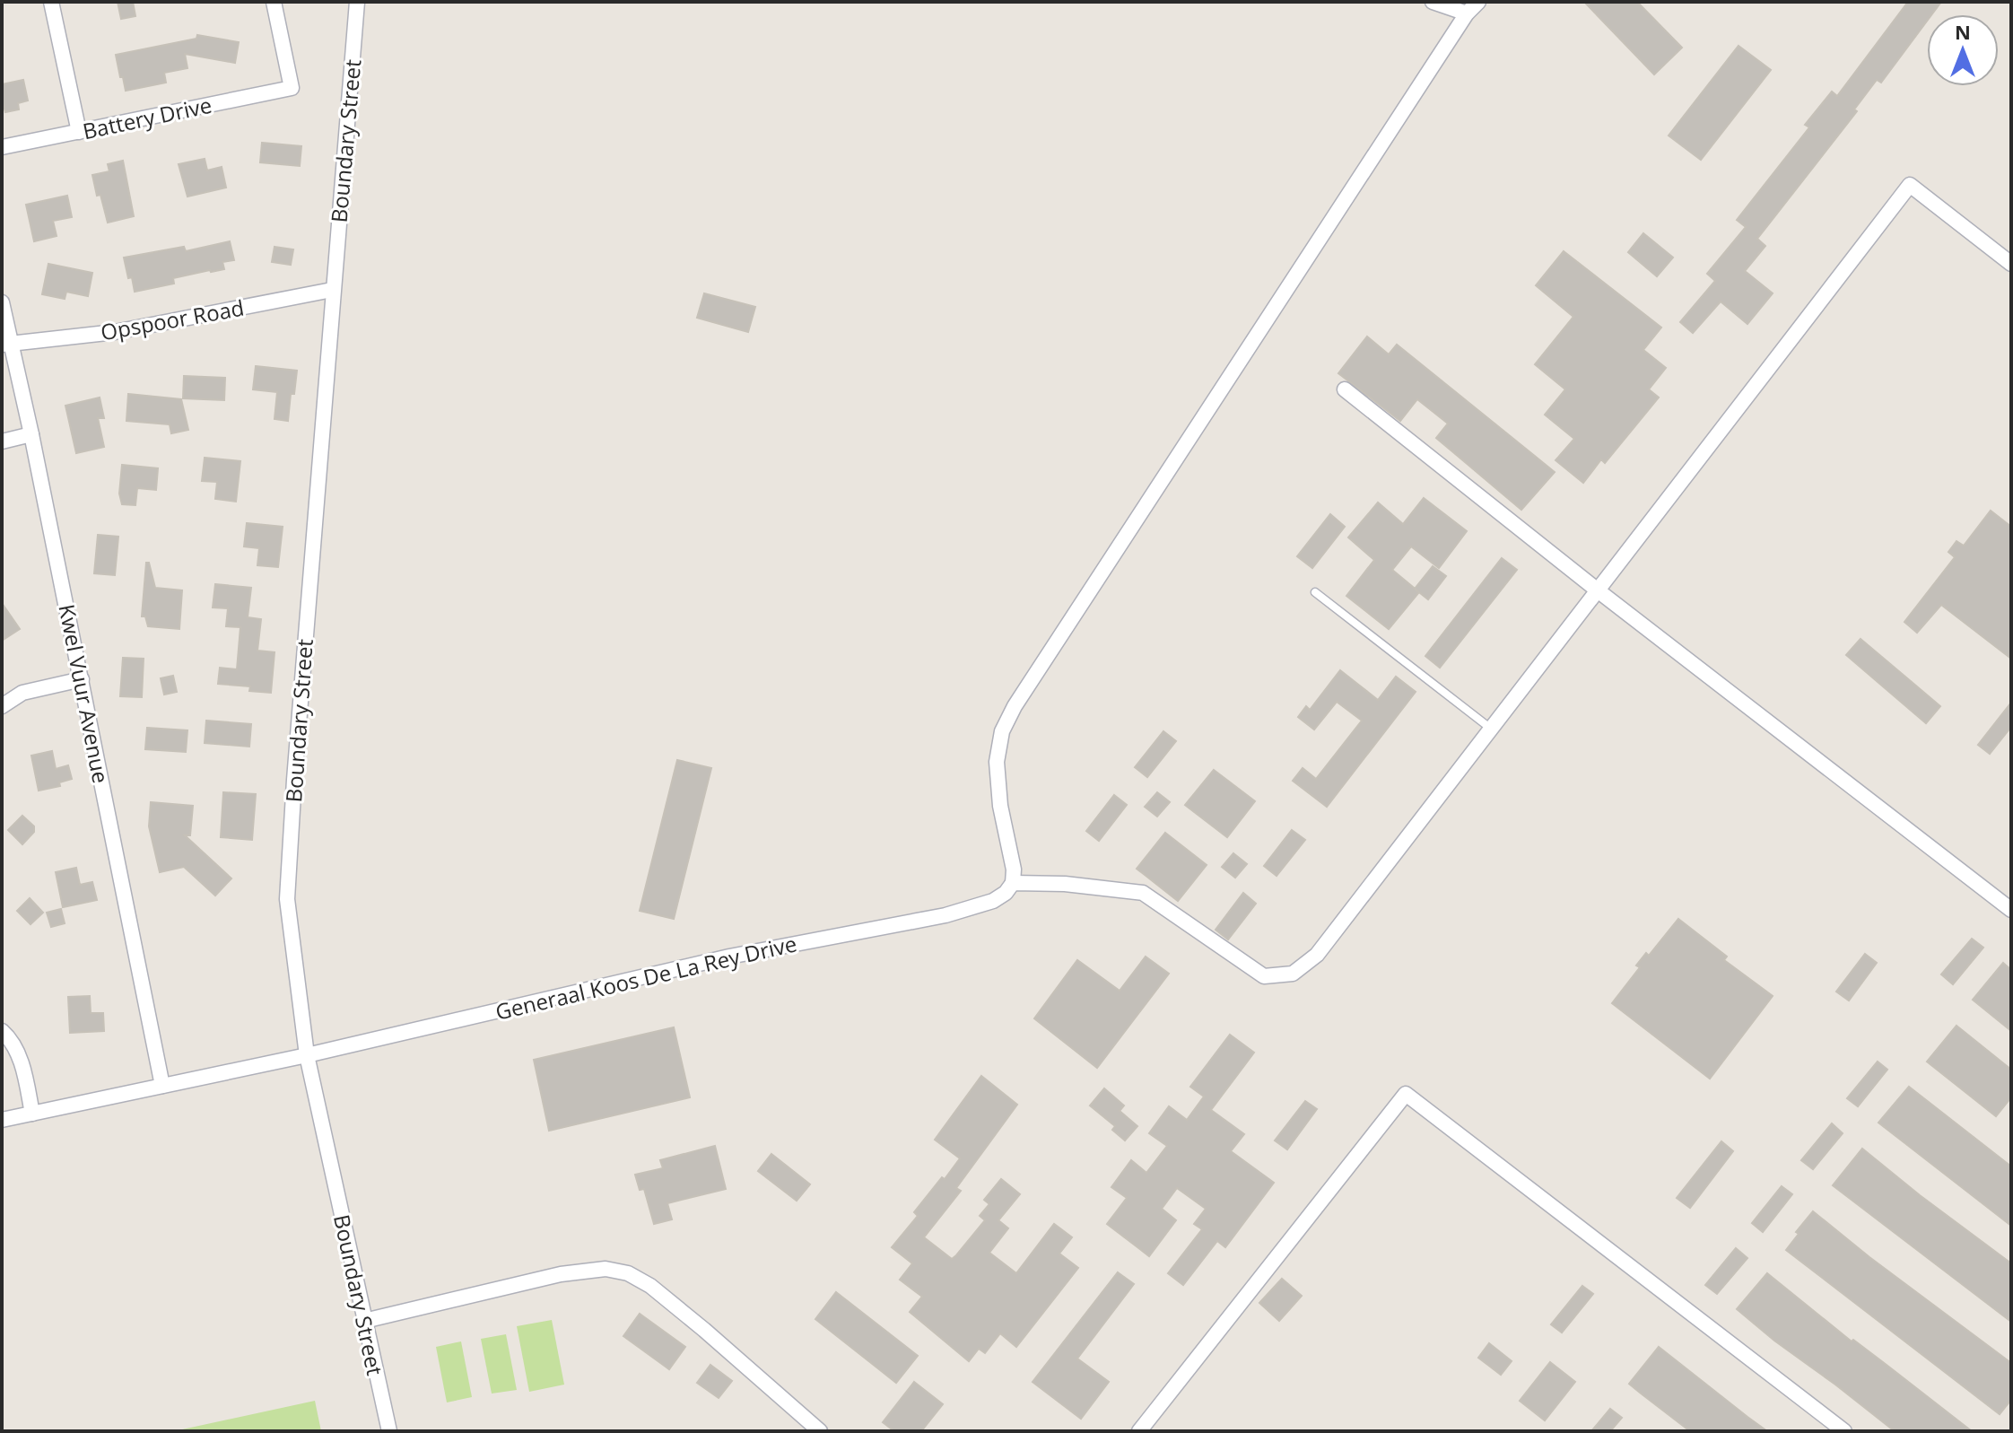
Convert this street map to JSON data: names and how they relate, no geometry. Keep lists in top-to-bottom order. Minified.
{"streets":{"street":["Battery Drive","Boundary Street","Opspoor Road","Kwel Vuur Avenue","Generaal Koos De La Rey Drive"]},"crossings":[["Boundary Street","Opspoor Road"],["Boundary Street","Generaal Koos De La Rey Drive"],["Opspoor Road","Kwel Vuur Avenue"],["Kwel Vuur Avenue","Generaal Koos De La Rey Drive"]],"north":"top"}
